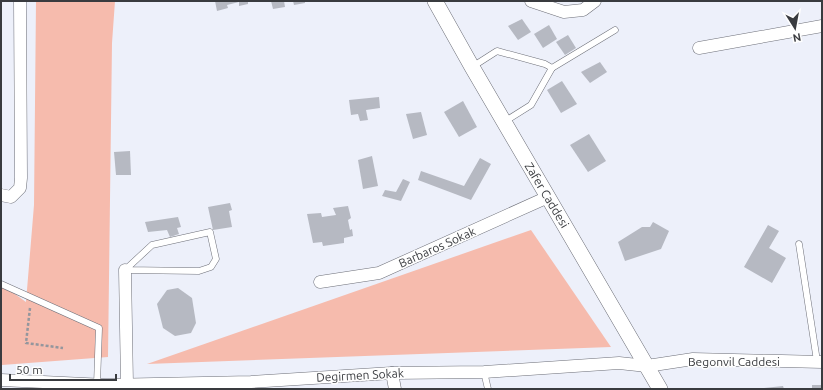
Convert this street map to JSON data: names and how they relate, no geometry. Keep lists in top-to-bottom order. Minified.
{"streets":{"street":["Zafer Caddesi","Barbaros Sokak","Begonvil Caddesi","Degirmen Sokak"]},"crossings":[["Zafer Caddesi","Barbaros Sokak"],["Zafer Caddesi","Begonvil Caddesi"],["Zafer Caddesi","Degirmen Sokak"],["Begonvil Caddesi","Degirmen Sokak"]],"scale_bar":"50 m","north":"bottom"}
